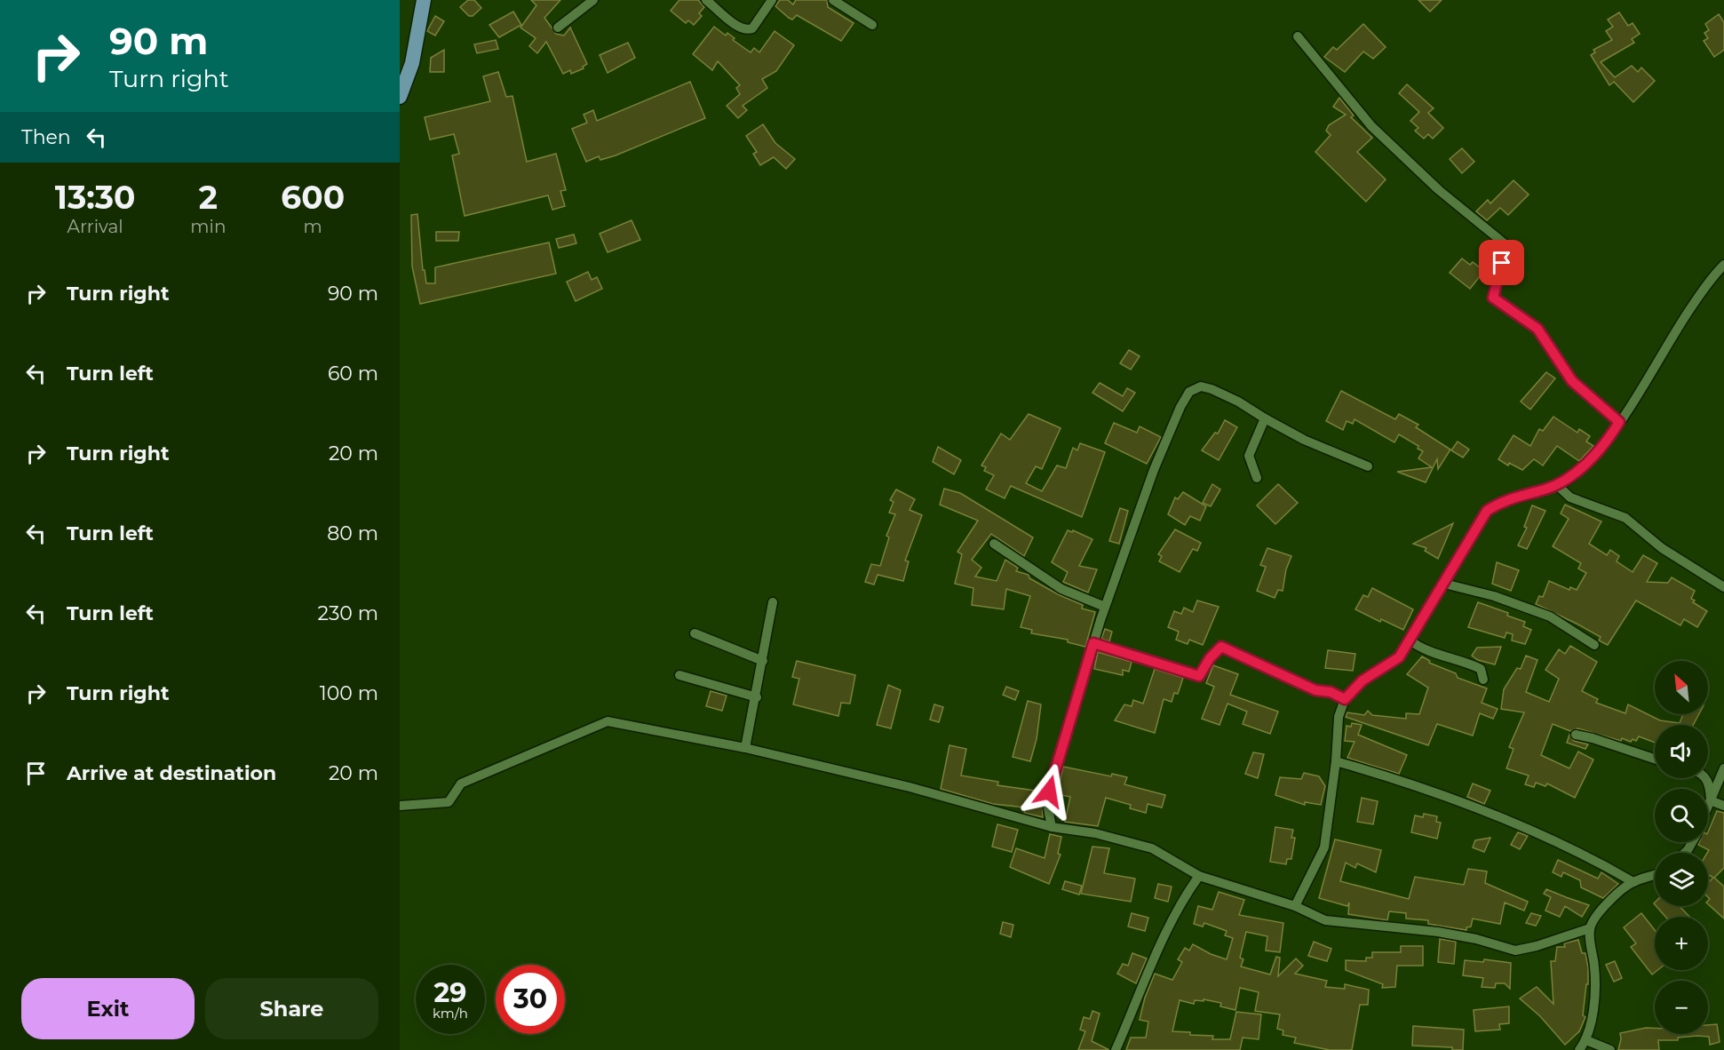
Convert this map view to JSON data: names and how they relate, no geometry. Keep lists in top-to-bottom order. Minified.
{"north":"top left","page":{"turn":["90 m","Turn right"],"then":"Then","eta":["13:30","Arrival","2","min","600","m"],"list":[{"name":"Turn right","value":"90 m"},{"name":"Turn left","value":"60 m"},{"name":"Turn right","value":"20 m"},{"name":"Turn left","value":"80 m"},{"name":"Turn left","value":"230 m"},{"name":"Turn right","value":"100 m"},{"name":"Arrive at destination","value":"20 m"}],"map_buttons":["+","−"],"speed":"29 km/h","limit":"30","buttons":["Exit","Share"]}}
